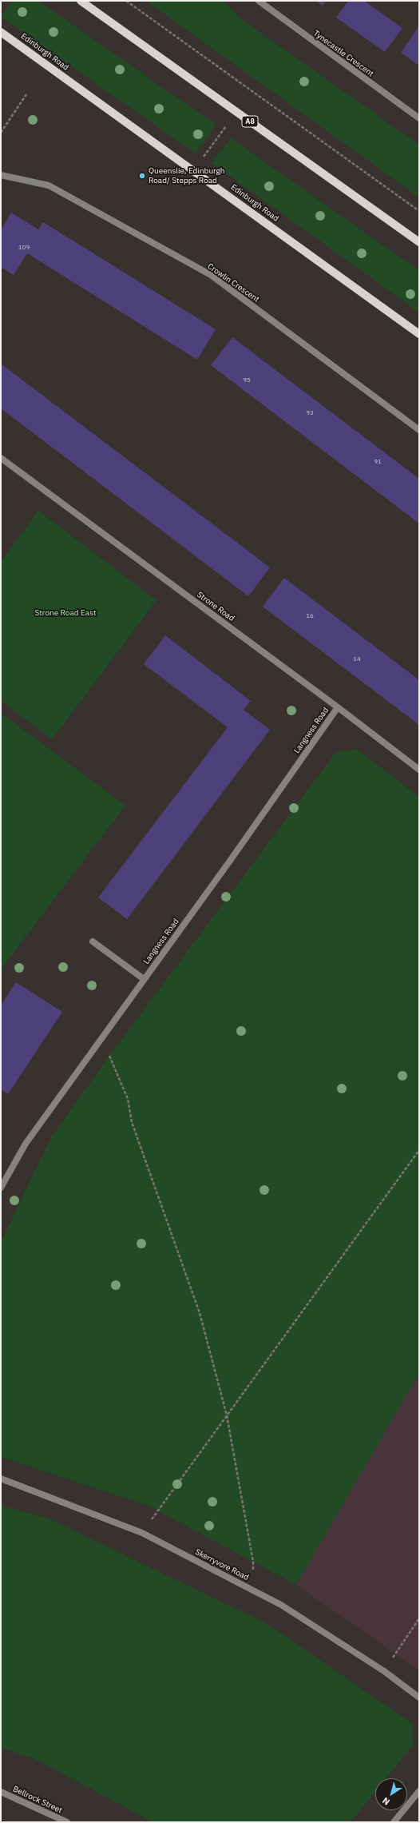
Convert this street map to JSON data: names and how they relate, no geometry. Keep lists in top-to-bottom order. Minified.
{"streets":{"main road":["Edinburgh Road","A8"],"street":["Tynecastle Crescent","Crowlin Crescent","Strone Road","Langness Road","Skerryvore Road","Bellrock Street"]},"crossings":[["Strone Road","Langness Road"]],"parks":["Strone Road East"],"places":["Queenslie, Edinburgh Road/ Stepps Road"],"house_numbers":["109","95","93","91","16","14"],"north":"bottom left"}
